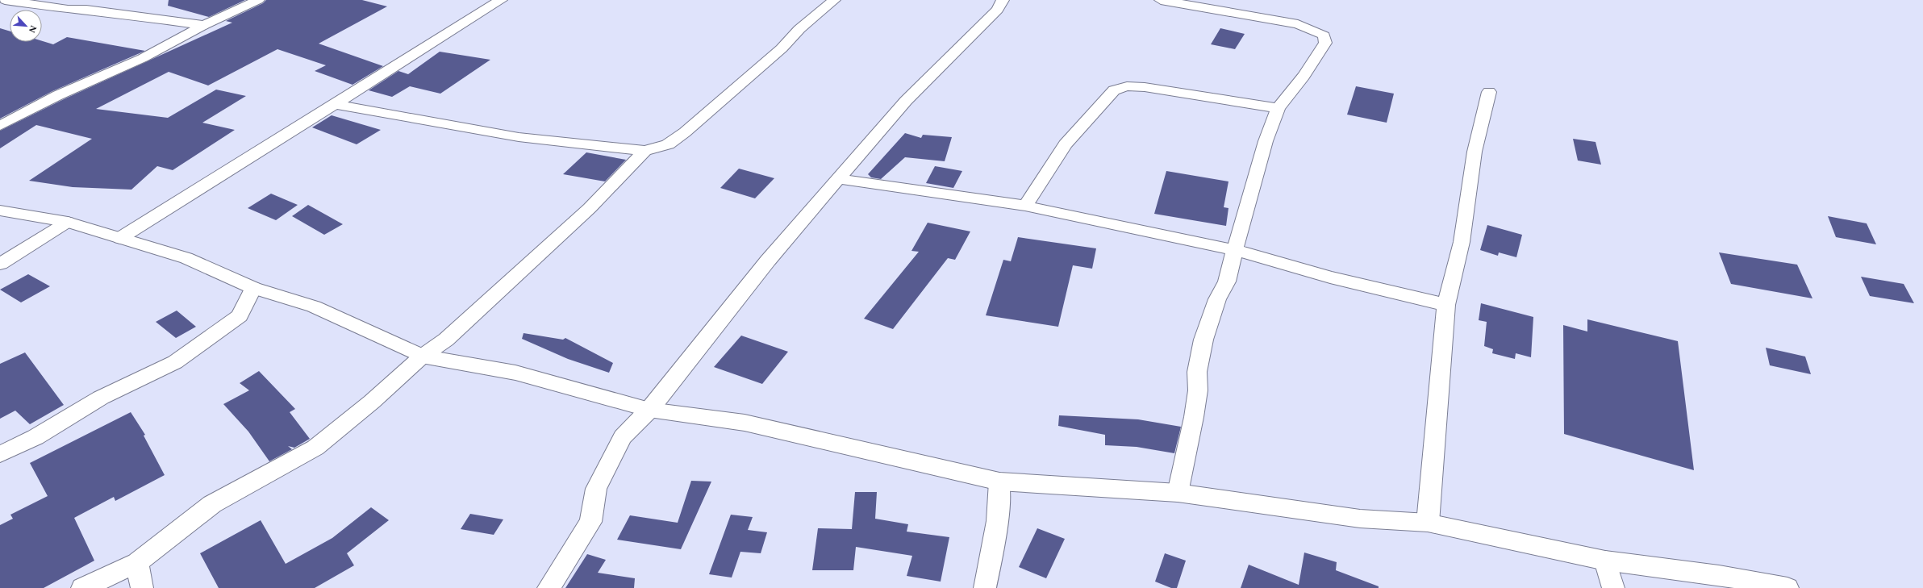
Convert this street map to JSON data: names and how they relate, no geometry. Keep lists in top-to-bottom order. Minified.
{"north":"bottom right"}
